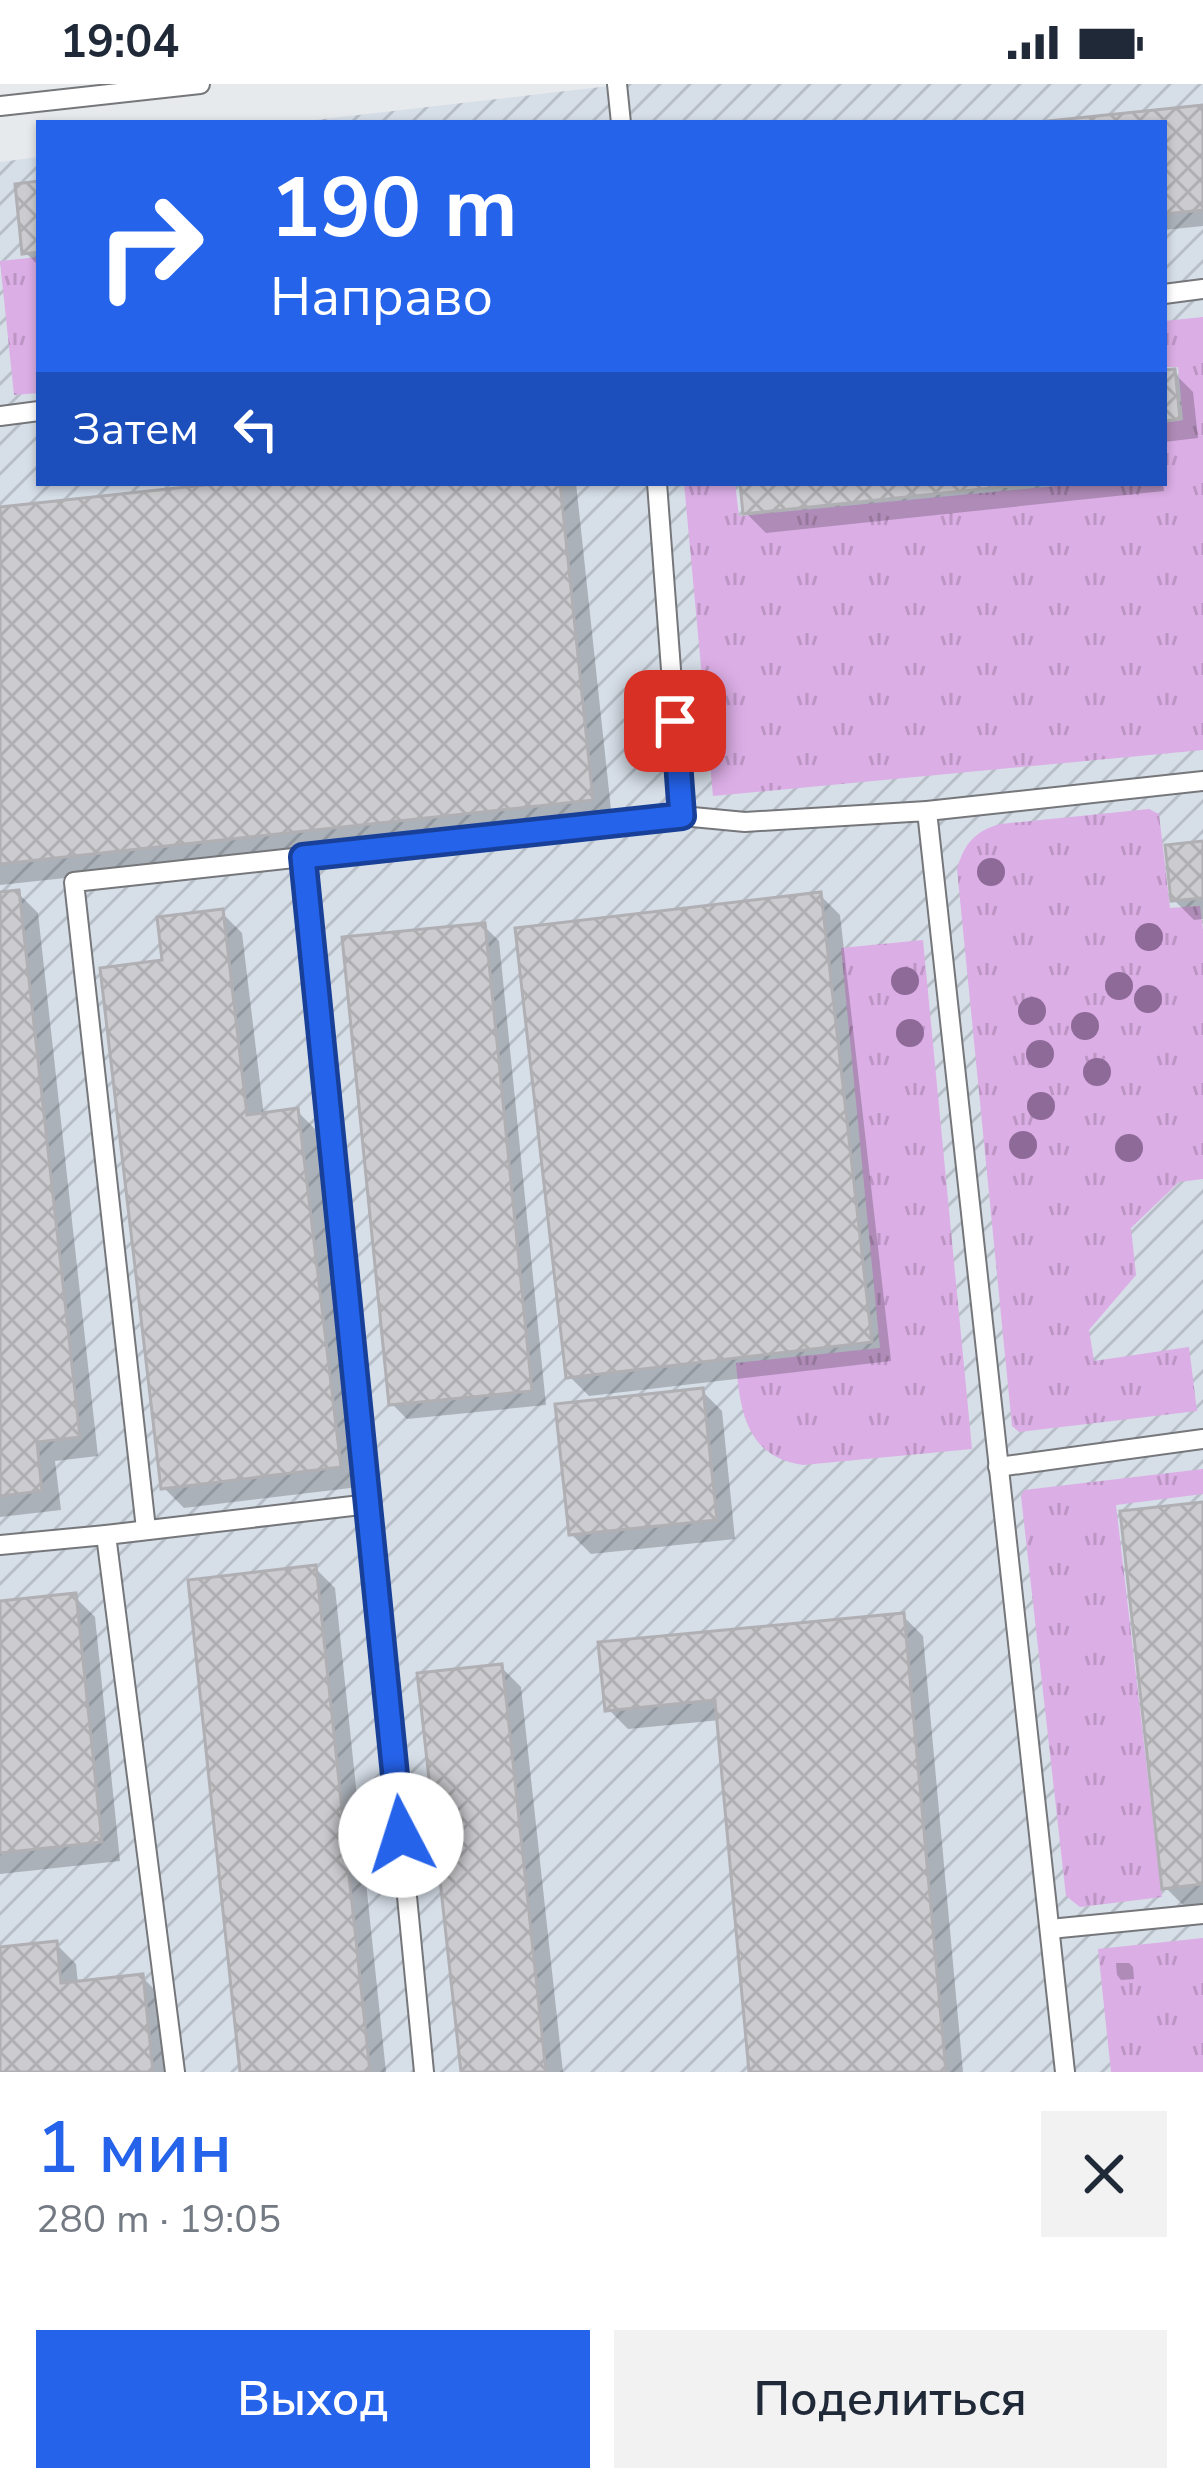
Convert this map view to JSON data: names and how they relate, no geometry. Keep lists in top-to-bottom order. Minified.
{"page":{"status":"19:04","turn":["190 m","Направо"],"then":"Затем","heading":["1 мин","280 m · 19:05"],"buttons":["Выход","Поделиться"]}}
